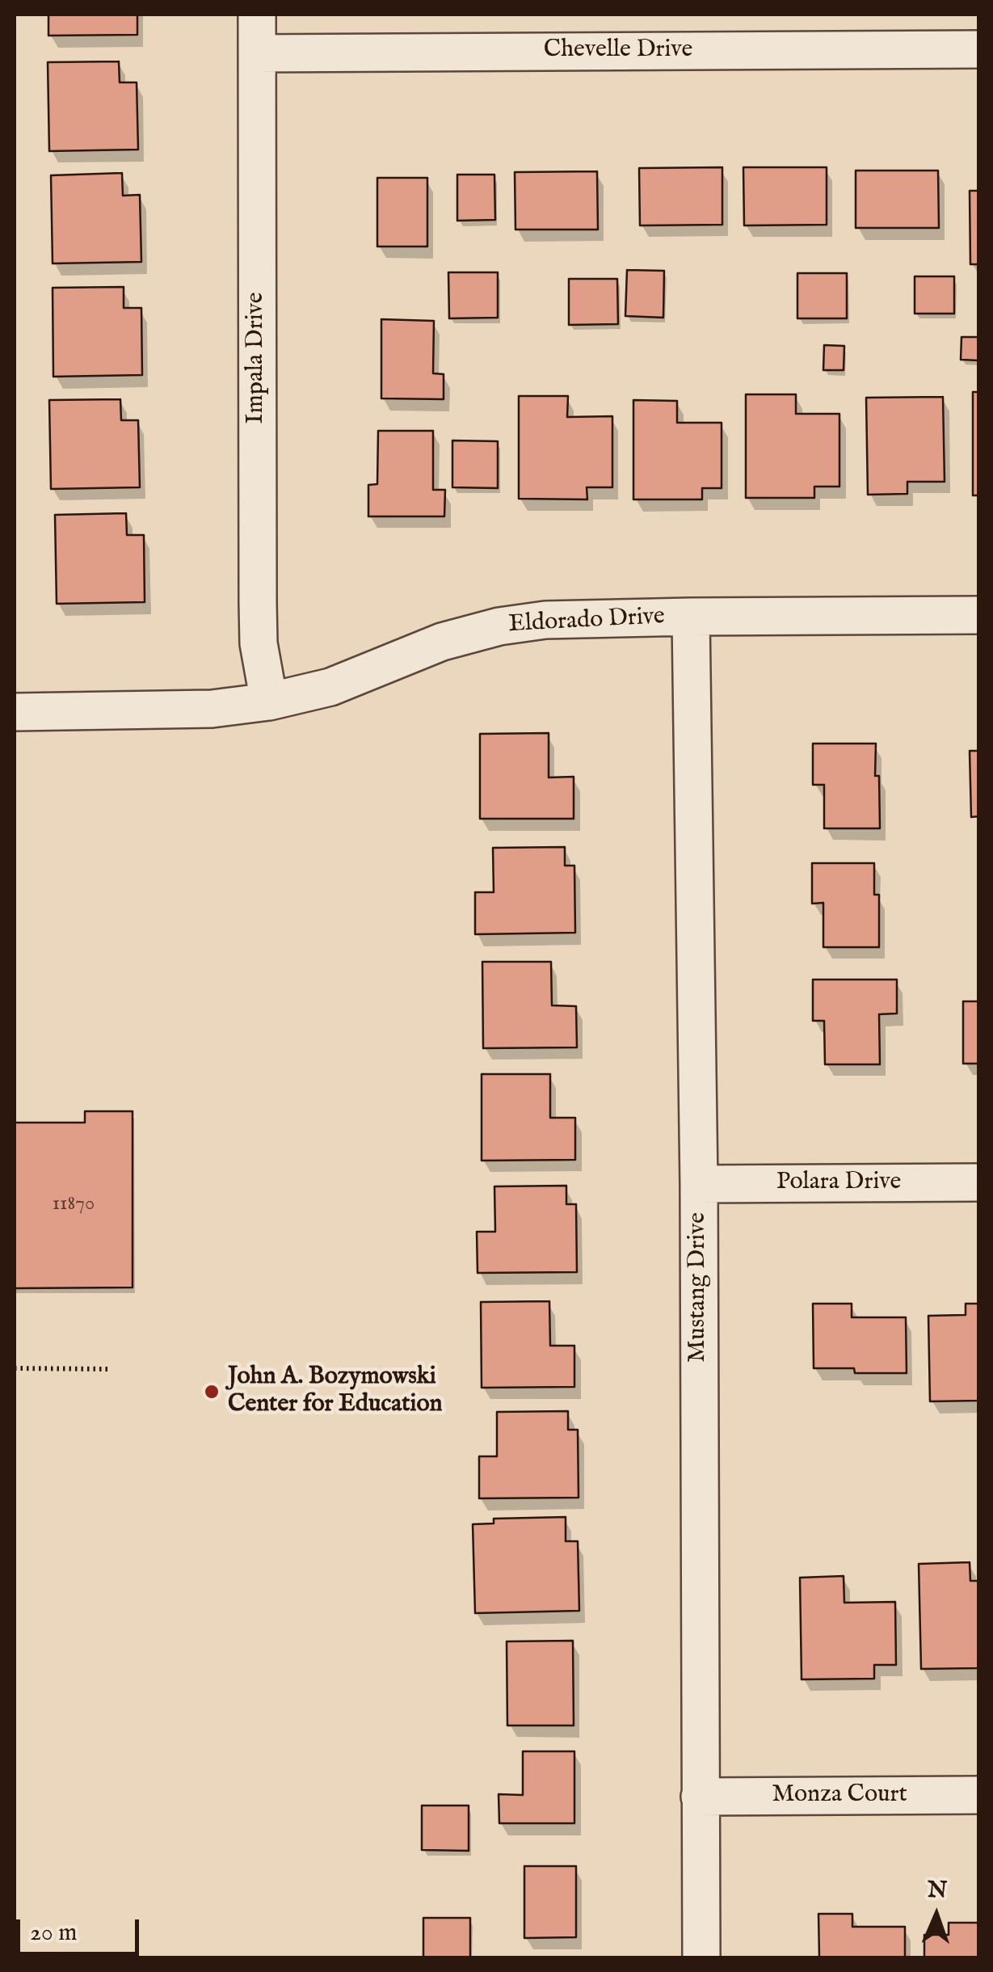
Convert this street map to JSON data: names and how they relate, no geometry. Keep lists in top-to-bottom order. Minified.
{"streets":{"street":["Chevelle Drive","Impala Drive","Eldorado Drive","Polara Drive","Mustang Drive","Monza Court"]},"crossings":[["Chevelle Drive","Impala Drive"],["Impala Drive","Eldorado Drive"],["Eldorado Drive","Mustang Drive"],["Polara Drive","Mustang Drive"],["Mustang Drive","Monza Court"]],"places":["John A. Bozymowski Center for Education"],"house_numbers":["11870"],"scale_bar":"20 m","north":"top"}
